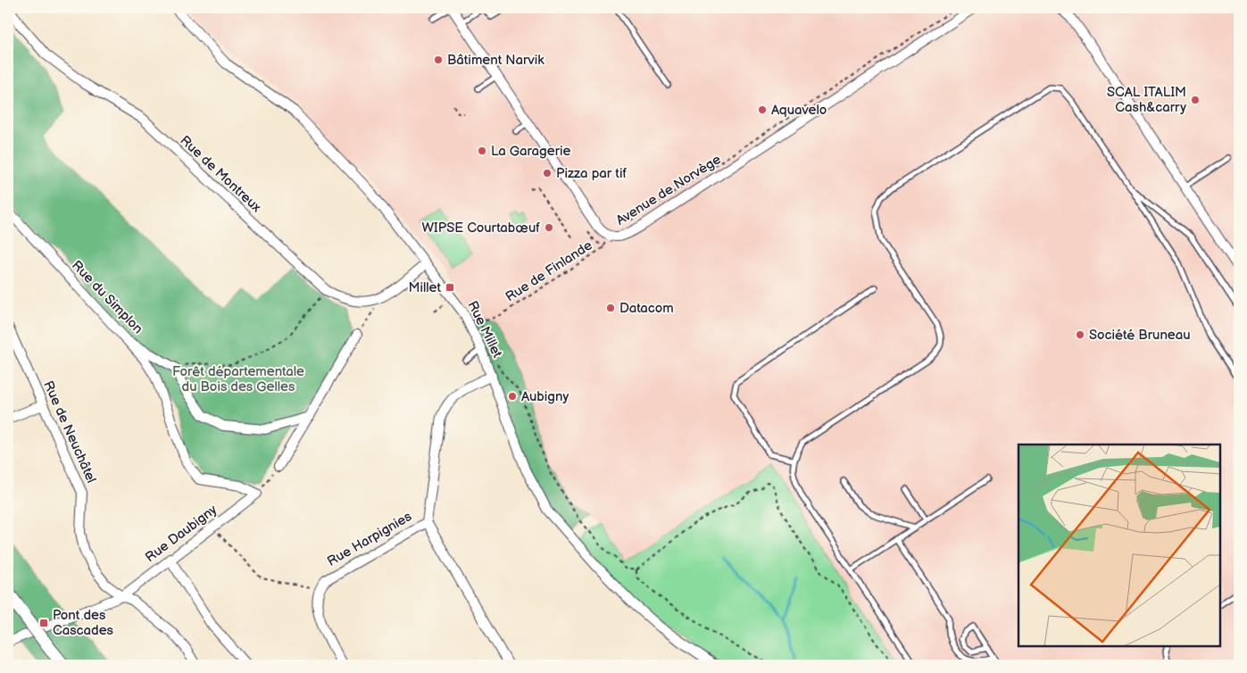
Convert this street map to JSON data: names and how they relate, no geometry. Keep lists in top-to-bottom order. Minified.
{"streets":{"street":["Rue de Montreux","Avenue de Norvège","Rue du Simplon","Rue Millet","Rue de Neuchâtel","Rue Daubigny","Rue Harpignies"],"path":["Rue de Finlande"]},"crossings":[["Avenue de Norvège","Rue de Finlande"],["Rue de Finlande","Rue Millet"],["Rue Millet","Rue Harpignies"],["Rue de Neuchâtel","Rue Daubigny"]],"parks":["Forêt départementale du Bois des Gelles"],"places":{"other":["Bâtiment Narvik","SCAL ITALIM Cash&carry","Aquavelo","La Garagerie","Pizza par tif","WIPSE Courtabœuf","Datacom","Société Bruneau","Aubigny"],"transit":["Millet","Pont des Cascades"]}}
